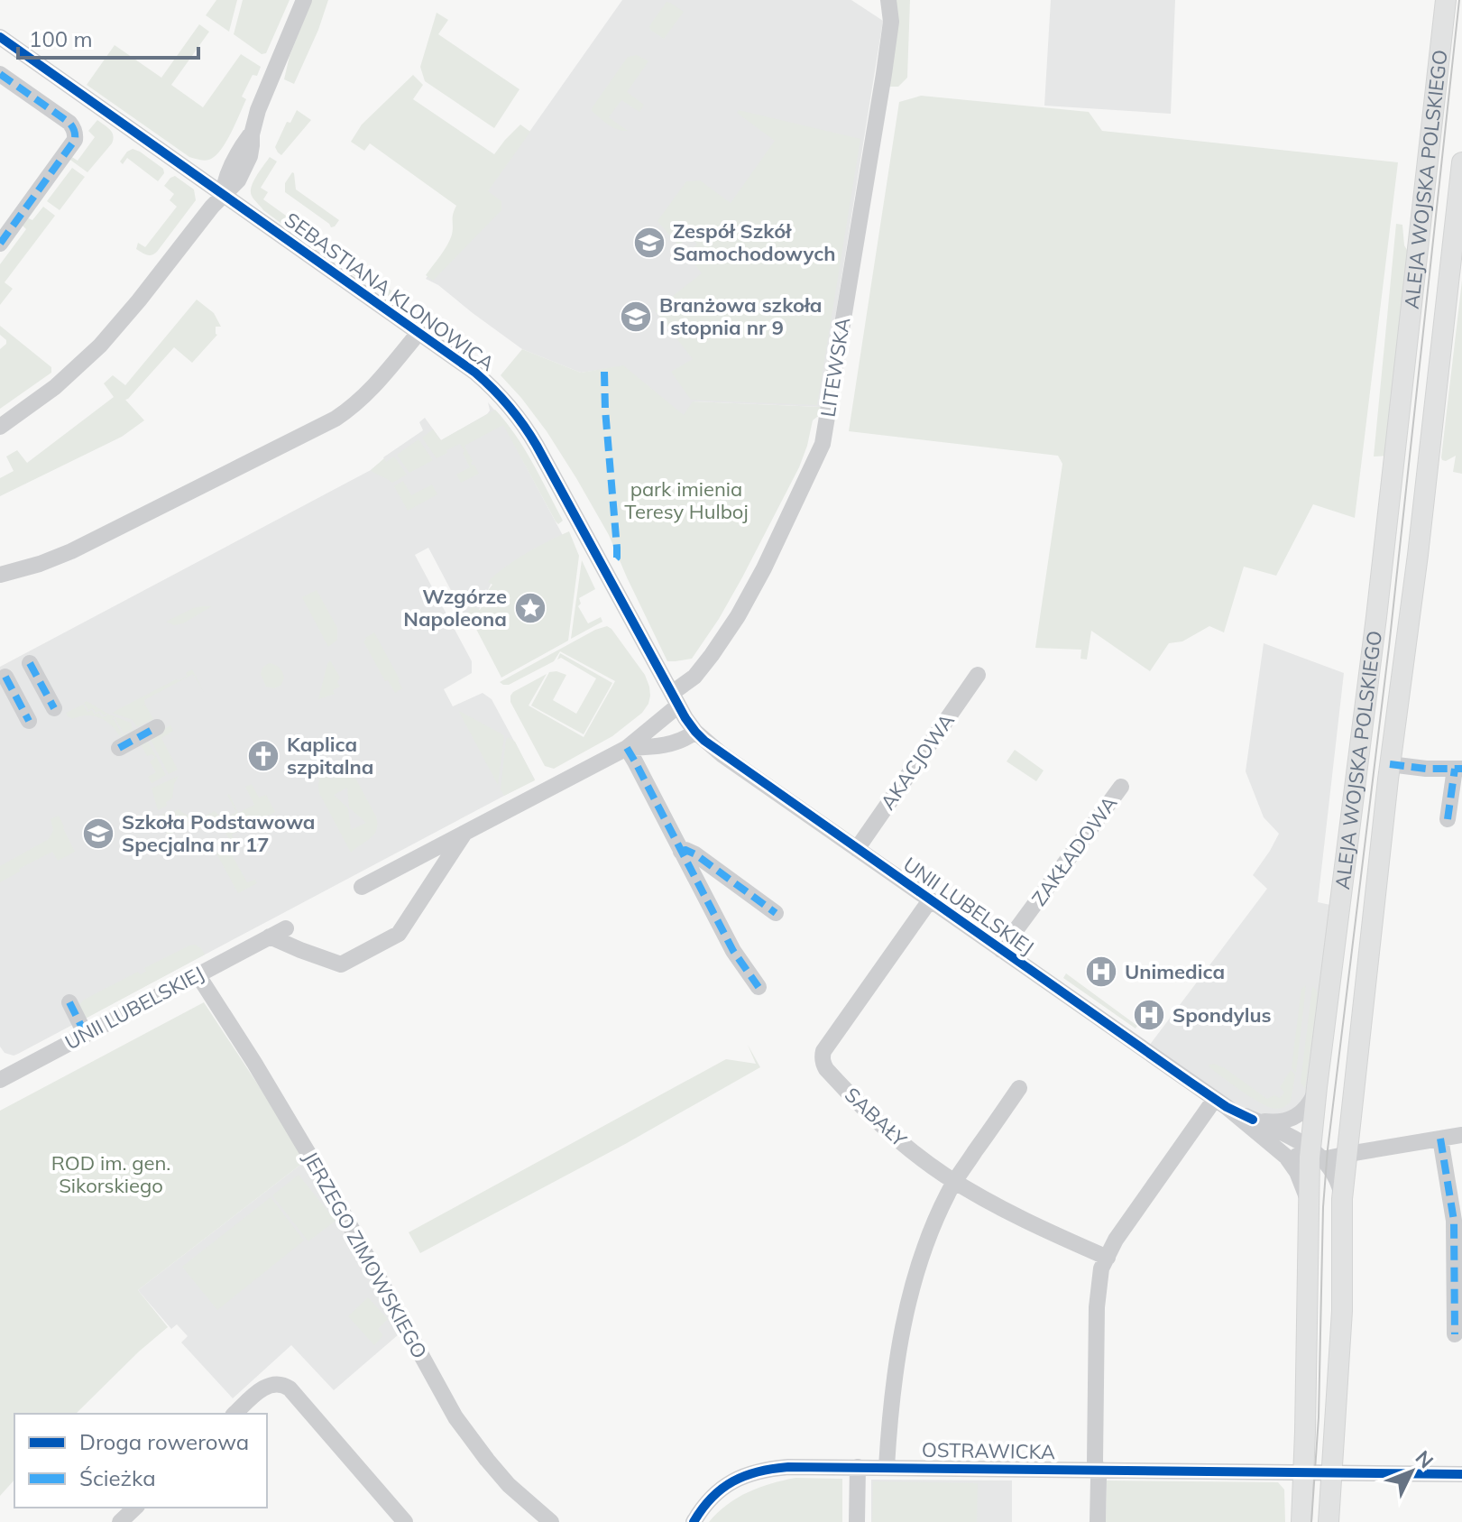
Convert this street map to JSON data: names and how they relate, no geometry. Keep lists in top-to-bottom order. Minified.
{"streets":{"main road":["ALEJA WOJSKA POLSKIEGO"],"street":["SEBASTIANA KLONOWICA","LITEWSKA","AKACJOWA","ZAKŁADOWA","UNII LUBELSKIEJ","SABAŁY","JERZEGO ZIMOWSKIEGO","OSTRAWICKA"]},"crossings":[["ALEJA WOJSKA POLSKIEGO","UNII LUBELSKIEJ"],["ALEJA WOJSKA POLSKIEGO","OSTRAWICKA"],["SEBASTIANA KLONOWICA","LITEWSKA"],["SEBASTIANA KLONOWICA","UNII LUBELSKIEJ"],["LITEWSKA","UNII LUBELSKIEJ"],["AKACJOWA","UNII LUBELSKIEJ"],["ZAKŁADOWA","UNII LUBELSKIEJ"],["UNII LUBELSKIEJ","SABAŁY"],["UNII LUBELSKIEJ","JERZEGO ZIMOWSKIEGO"]],"parks":["park imienia Teresy Hulboj","ROD im. gen. Sikorskiego"],"places":{"school or university":["Zespół Szkół Samochodowych","Branżowa szkoła I stopnia nr 9","Szkoła Podstawowa Specjalna nr 17"],"place":["Wzgórze Napoleona"],"church":["Kaplica szpitalna"],"hospital":["Unimedica","Spondylus"]},"legend":["Droga rowerowa","Ścieżka"],"scale_bar":"100 m","north":"top right"}
